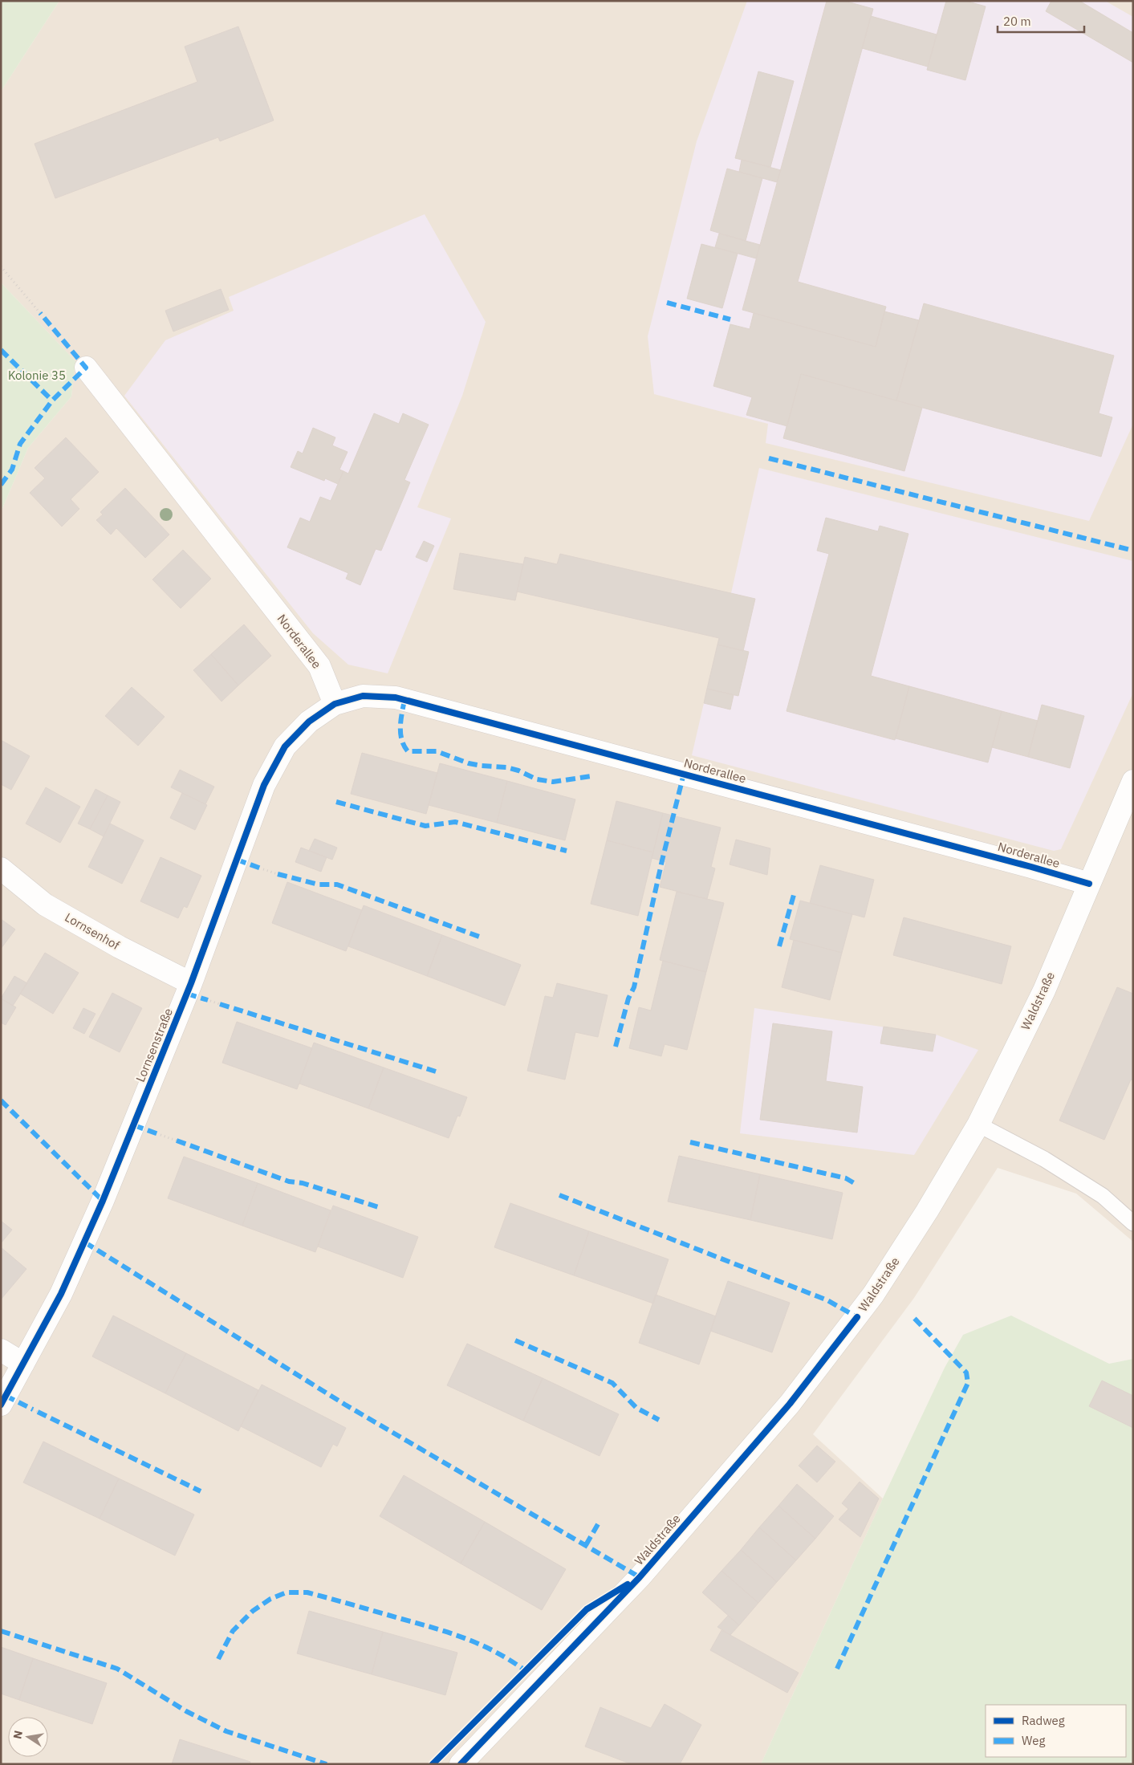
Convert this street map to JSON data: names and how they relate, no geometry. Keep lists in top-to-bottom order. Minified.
{"streets":{"street":["Norderallee","Lornsenhof","Waldstraße","Lornsenstraße"]},"crossings":[["Norderallee","Waldstraße"],["Norderallee","Lornsenstraße"],["Lornsenhof","Lornsenstraße"]],"parks":["Kolonie 35"],"legend":["Radweg","Weg"],"scale_bar":"20 m","north":"left"}
